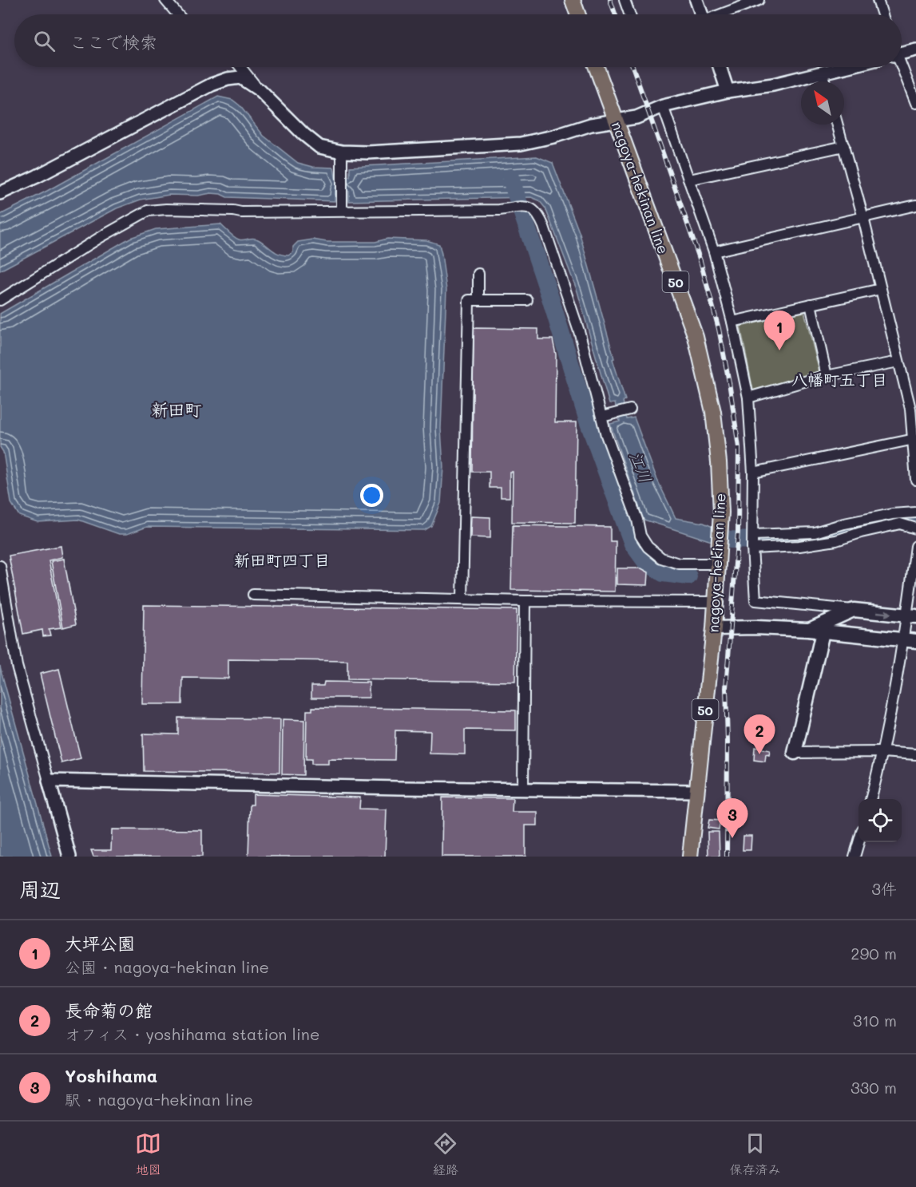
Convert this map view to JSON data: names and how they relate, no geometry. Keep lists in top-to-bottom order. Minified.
{"streets":{"main road":["nagoya-hekinan line","50"]},"districts":["八幡町五丁目","新田町","新田町四丁目"],"water":["江川"],"north":"top left","page":{"search":"ここで検索","pins":["1","2","3"],"heading":["周辺","3件"],"list":[{"mark":"1","name":"大坪公園","note":"公園 · nagoya-hekinan line","value":"290 m"},{"mark":"2","name":"長命菊の館","note":"オフィス · yoshihama station line","value":"310 m"},{"mark":"3","name":"Yoshihama","note":"駅 · nagoya-hekinan line","value":"330 m"}],"nav":["地図","経路","保存済み"]}}
